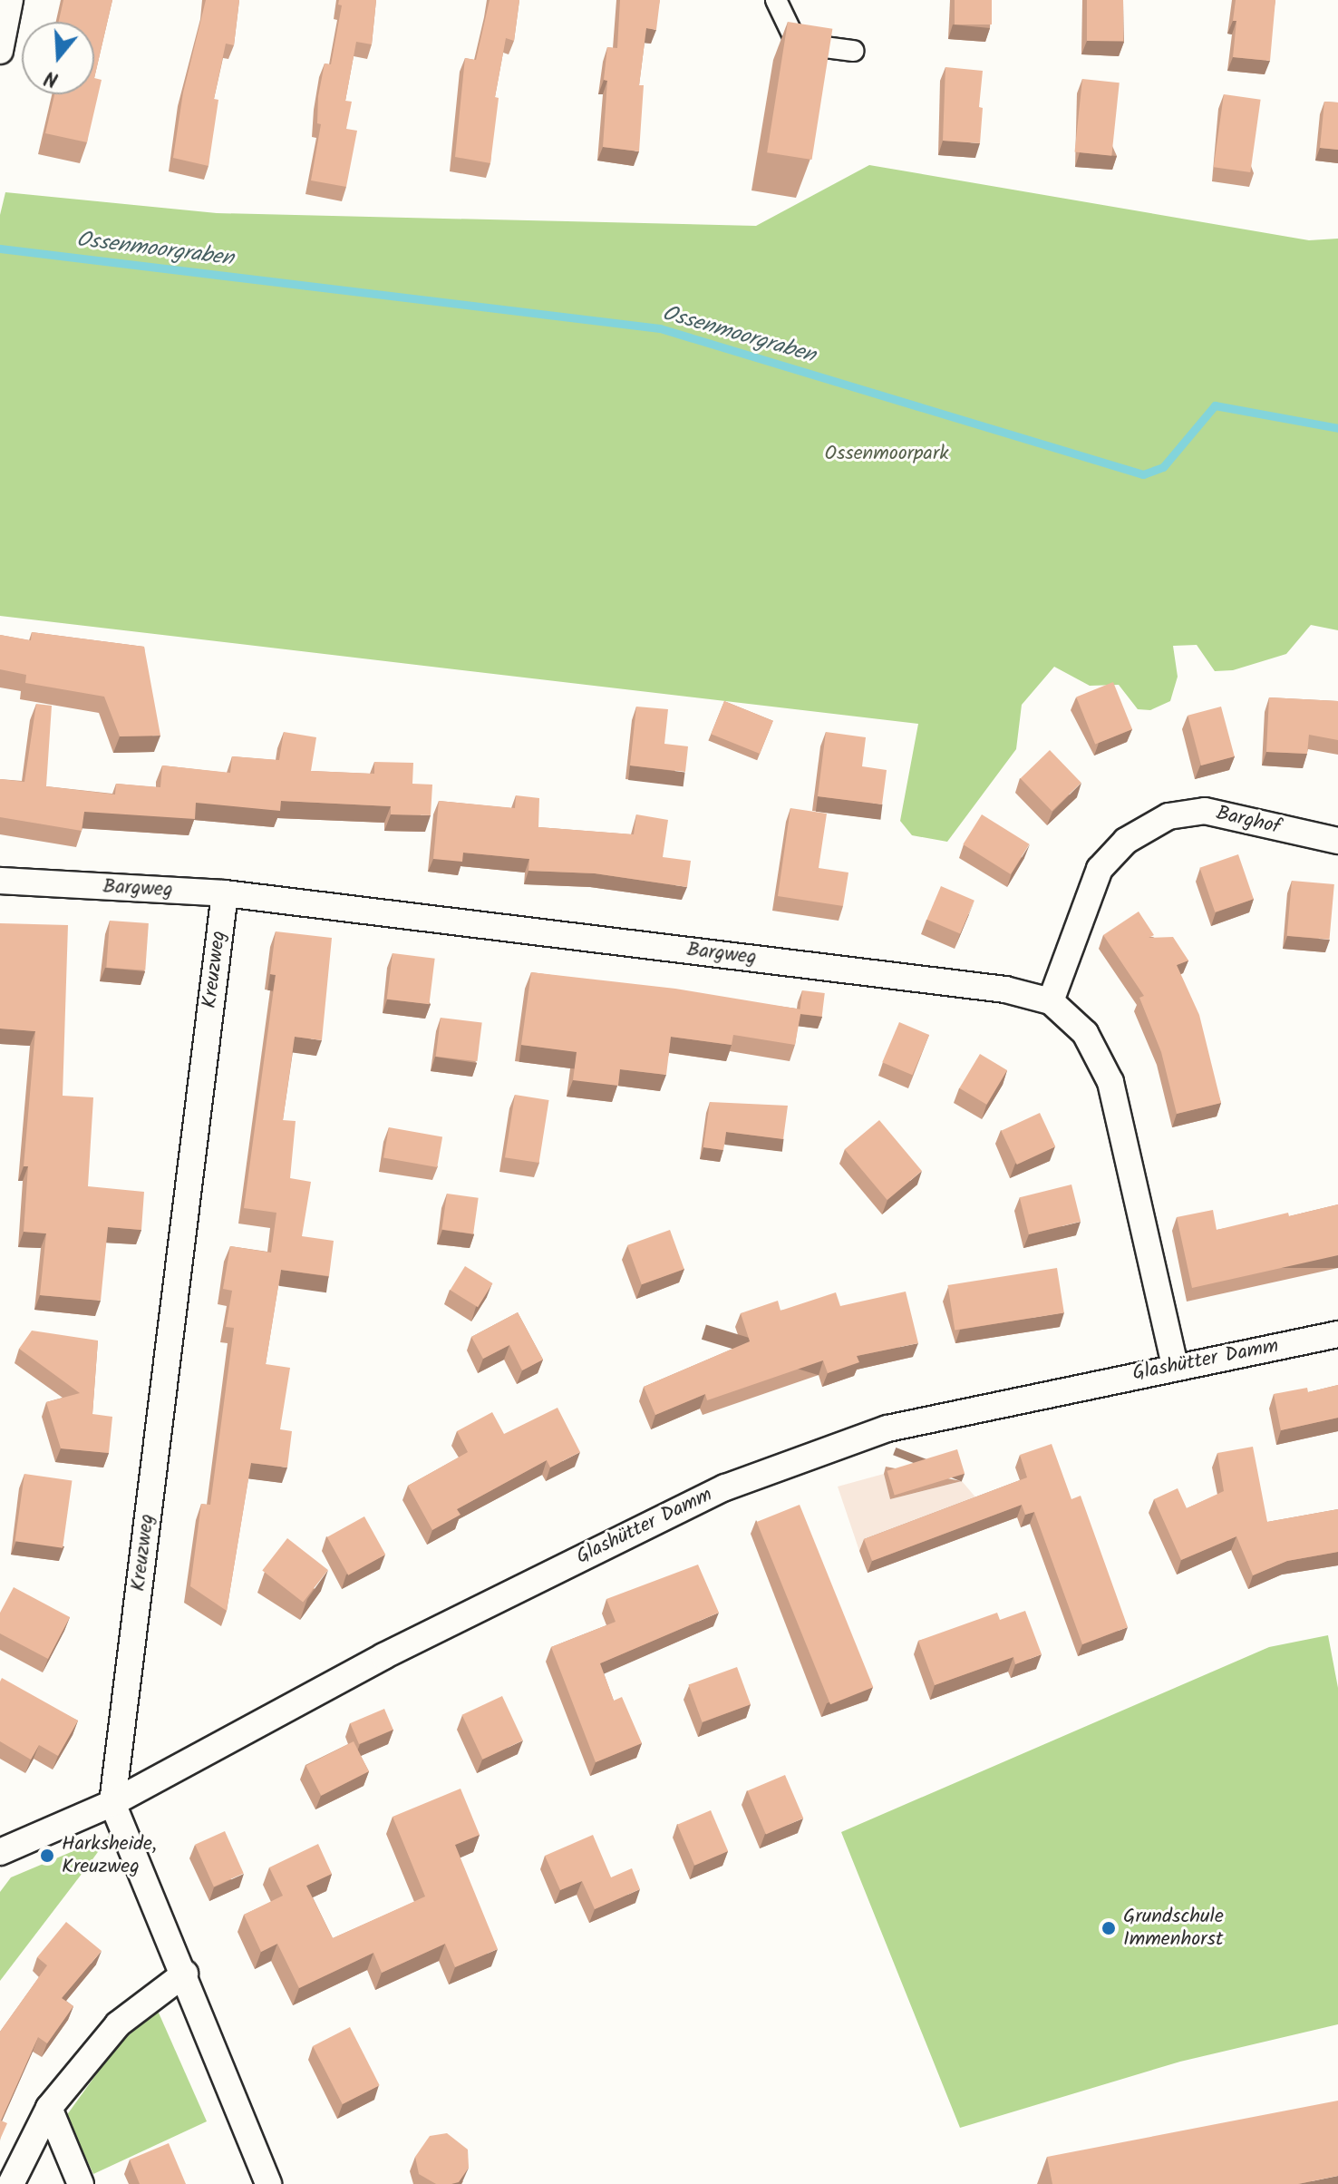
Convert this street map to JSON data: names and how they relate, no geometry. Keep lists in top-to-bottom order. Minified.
{"streets":{"street":["Barghof","Bargweg","Kreuzweg","Glashütter Damm"]},"crossings":[["Barghof","Bargweg"],["Bargweg","Kreuzweg"],["Bargweg","Glashütter Damm"],["Kreuzweg","Glashütter Damm"]],"water":["Ossenmoorgraben"],"parks":["Ossenmoorpark"],"places":["Harksheide, Kreuzweg","Grundschule Immenhorst"],"north":"bottom"}
